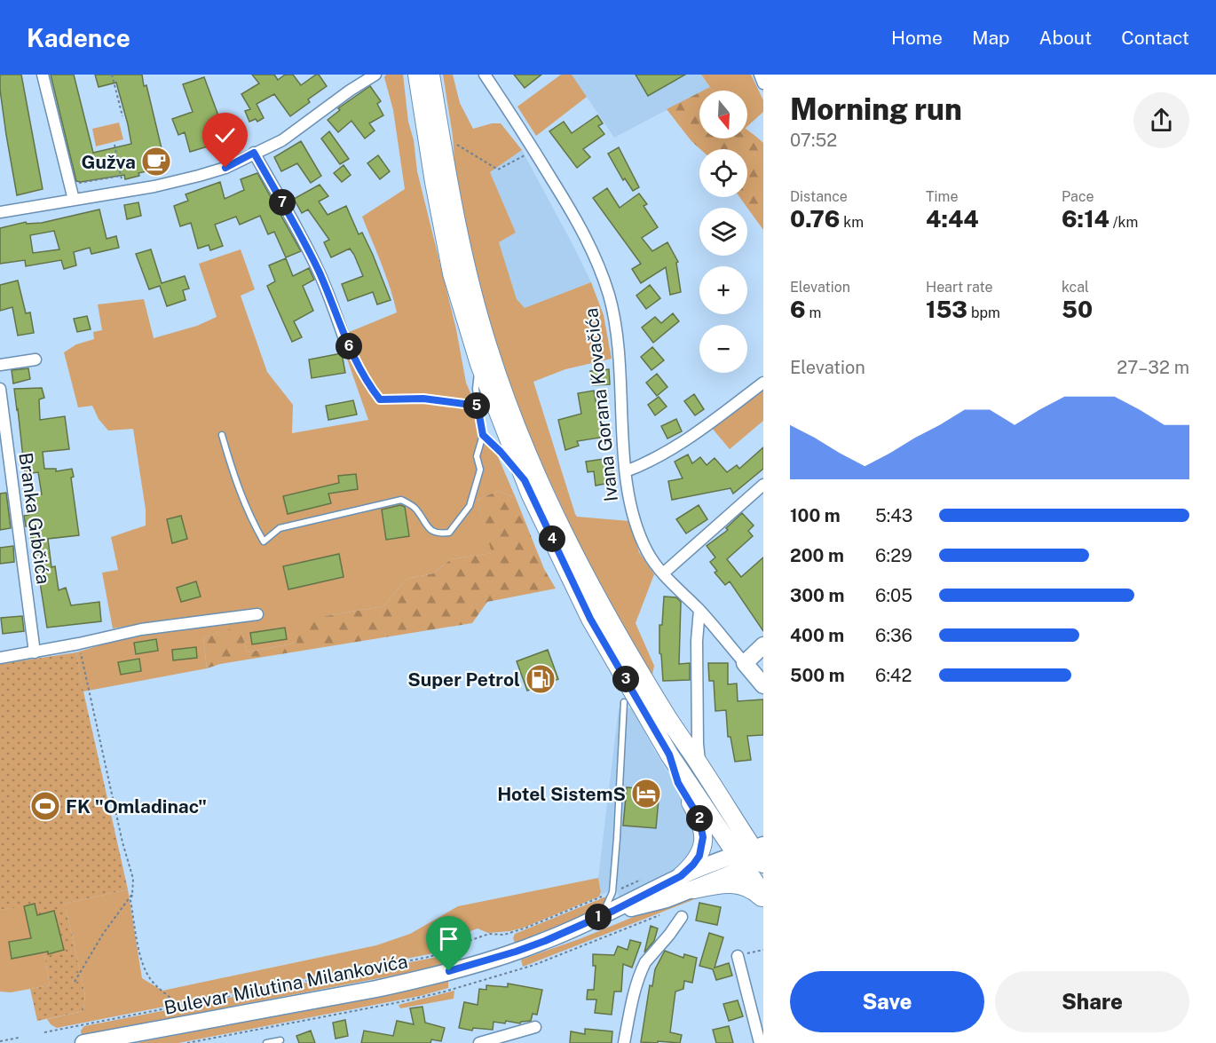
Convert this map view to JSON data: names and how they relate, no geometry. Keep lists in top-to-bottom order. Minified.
{"streets":{"street":["Ivana Gorana Kovačića","Branka Grbčića","Bulevar Milutina Milankovića"]},"places":{"cafe":["Gužva"],"fuel station":["Super Petrol"],"hotel":["Hotel SistemS"],"sports":["FK \"Omladinac\""]},"north":"bottom","page":{"header":"Kadence","nav":["Home","Map","About","Contact"],"heading":["Morning run","07:52"],"map_buttons":["+","−"],"stats":[["Distance","0.76 km"],["Time","4:44"],["Pace","6:14 /km"],["Elevation","6 m"],["Heart rate","153 bpm"],["kcal","50"]],"pins":["7","6","5","4","3","2","1"],"chart":["Elevation","27–32 m"],"list":[{"name":"100 m","note":"5:43"},{"name":"200 m","note":"6:29"},{"name":"300 m","note":"6:05"},{"name":"400 m","note":"6:36"},{"name":"500 m","note":"6:42"}],"buttons":["Save","Share"]}}
